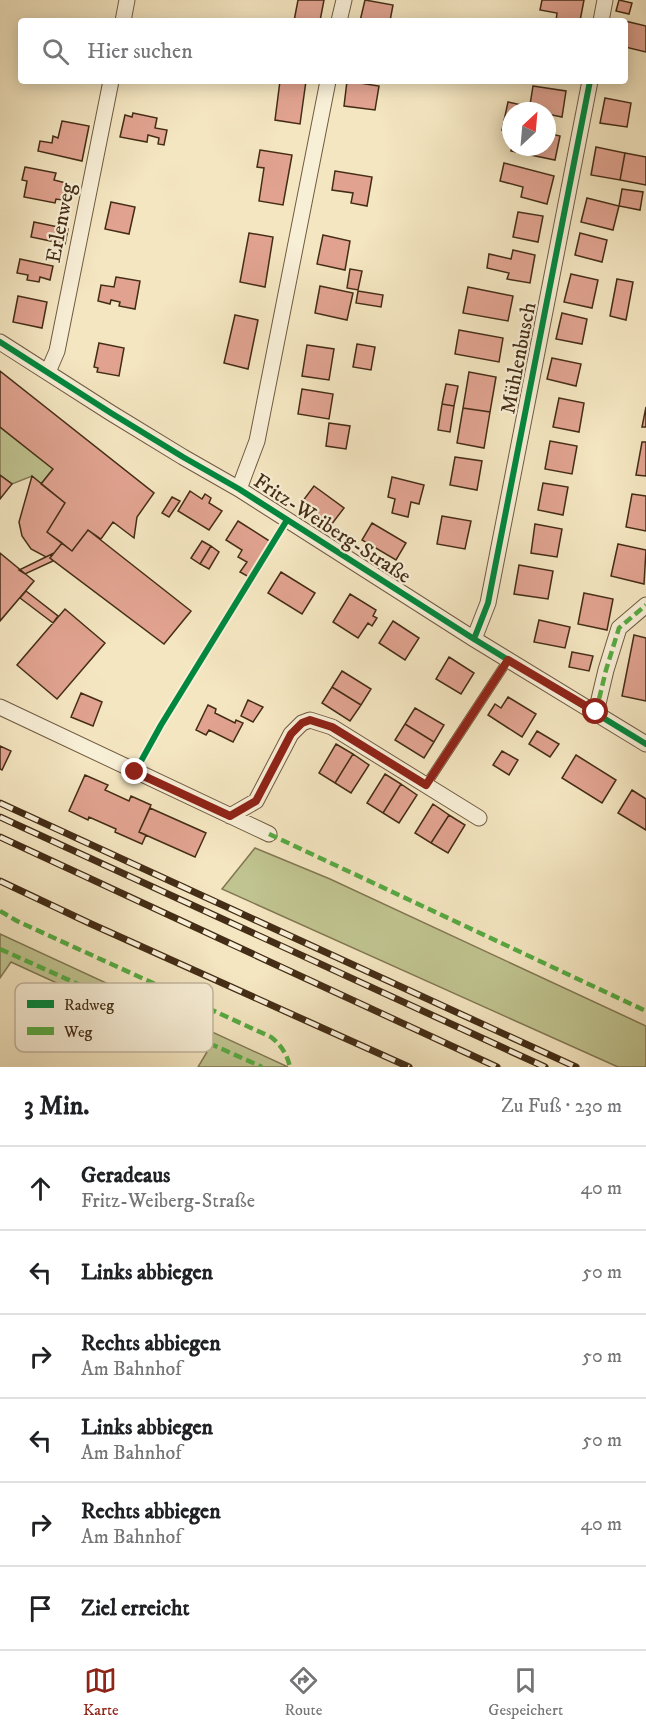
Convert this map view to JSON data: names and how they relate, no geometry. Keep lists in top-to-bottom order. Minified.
{"streets":{"street":["Erlenweg","Mühlenbusch","Fritz-Weiberg-Straße"]},"crossings":[["Erlenweg","Fritz-Weiberg-Straße"],["Mühlenbusch","Fritz-Weiberg-Straße"]],"legend":["Radweg","Weg"],"north":"top right","page":{"search":"Hier suchen","heading":["3 Min.","Zu Fuß · 230 m"],"list":[["Geradeaus","Fritz-Weiberg-Straße","40 m"],["Links abbiegen","50 m"],["Rechts abbiegen","Am Bahnhof","50 m"],["Links abbiegen","Am Bahnhof","50 m"],["Rechts abbiegen","Am Bahnhof","40 m"],"Ziel erreicht"],"nav":["Karte","Route","Gespeichert"]}}
